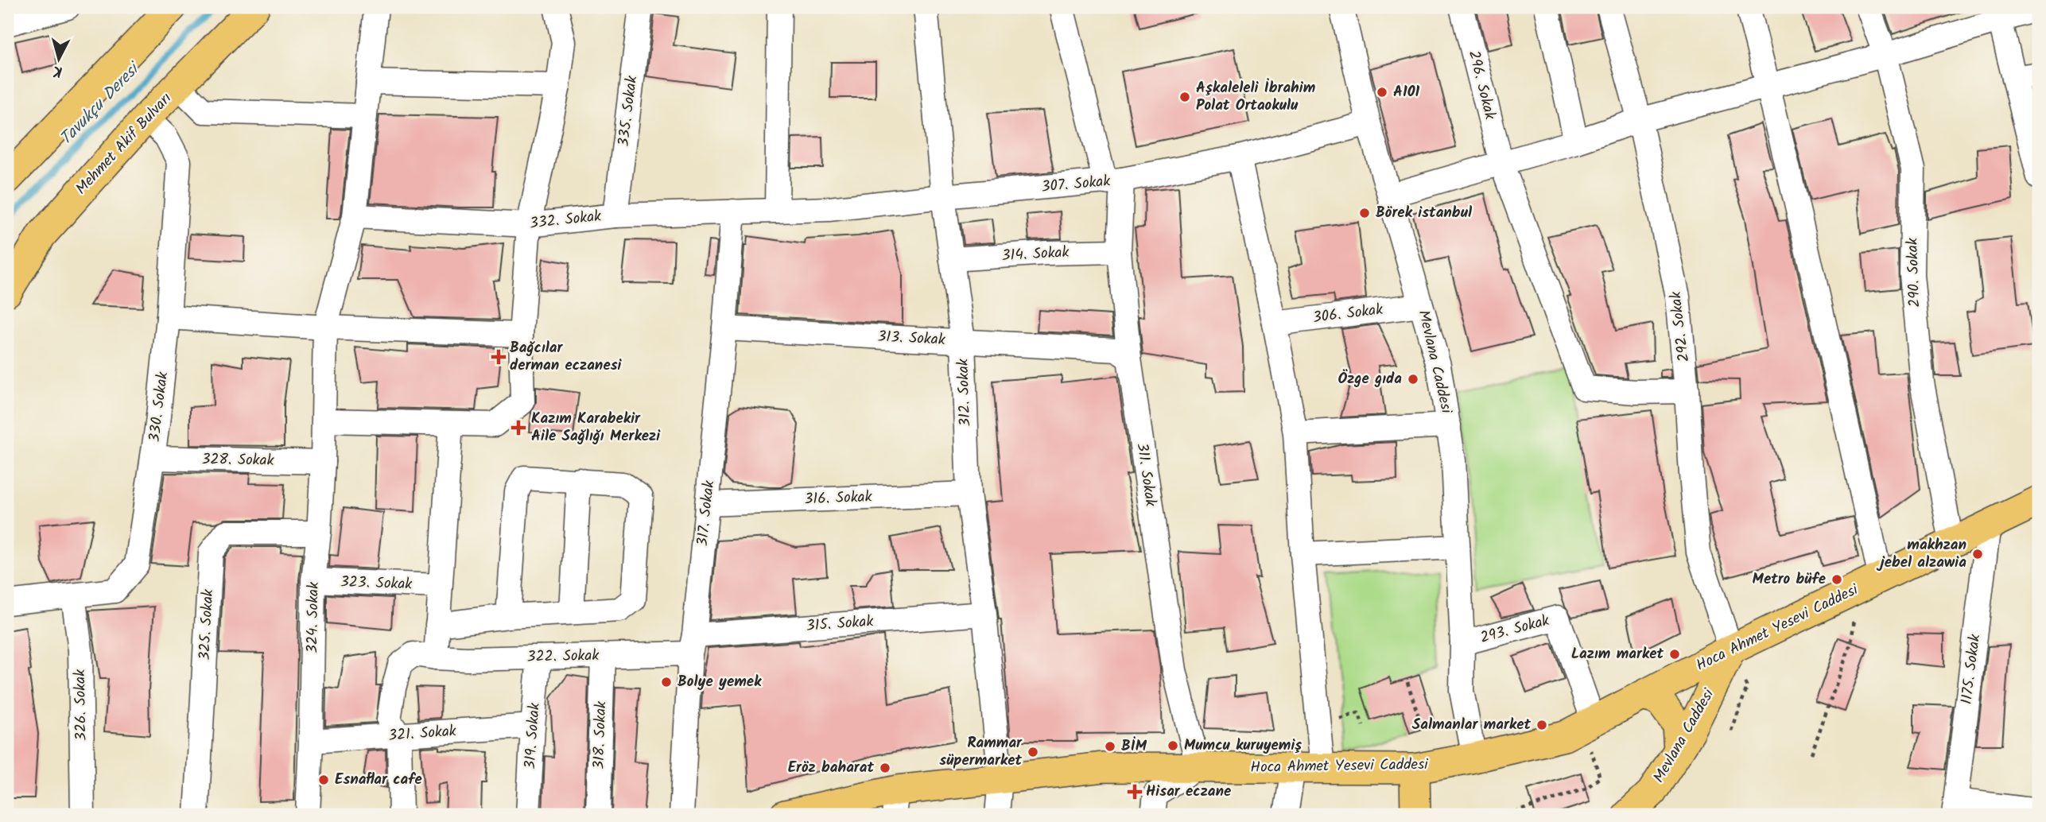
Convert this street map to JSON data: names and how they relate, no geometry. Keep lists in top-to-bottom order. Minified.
{"streets":{"main road":["Mehmet Akif Bulvarı","Mevlana Caddesi","Hoca Ahmet Yesevi Caddesi"],"street":["296. Sokak","335. Sokak","307. Sokak","332. Sokak","314. Sokak","290. Sokak","306. Sokak","292. Sokak","313. Sokak","312. Sokak","330. Sokak","328. Sokak","311. Sokak","316. Sokak","317. Sokak","323. Sokak","324. Sokak","315. Sokak","325. Sokak","293. Sokak","322. Sokak","1175. Sokak","326. Sokak","321. Sokak","318. Sokak","319. Sokak"]},"crossings":[["296. Sokak","292. Sokak"],["335. Sokak","332. Sokak"],["Mehmet Akif Bulvarı","330. Sokak"],["307. Sokak","332. Sokak"],["307. Sokak","Mevlana Caddesi"],["307. Sokak","312. Sokak"],["307. Sokak","311. Sokak"],["332. Sokak","317. Sokak"],["332. Sokak","324. Sokak"],["314. Sokak","312. Sokak"],["314. Sokak","311. Sokak"],["290. Sokak","Hoca Ahmet Yesevi Caddesi"],["306. Sokak","Mevlana Caddesi"],["292. Sokak","Mevlana Caddesi"],["292. Sokak","Hoca Ahmet Yesevi Caddesi"],["313. Sokak","312. Sokak"],["313. Sokak","311. Sokak"],["313. Sokak","317. Sokak"],["Mevlana Caddesi","Hoca Ahmet Yesevi Caddesi"],["Mevlana Caddesi","293. Sokak"],["312. Sokak","316. Sokak"],["312. Sokak","315. Sokak"],["312. Sokak","Hoca Ahmet Yesevi Caddesi"],["330. Sokak","328. Sokak"],["330. Sokak","326. Sokak"],["328. Sokak","324. Sokak"],["311. Sokak","Hoca Ahmet Yesevi Caddesi"],["316. Sokak","317. Sokak"],["317. Sokak","315. Sokak"],["317. Sokak","322. Sokak"],["323. Sokak","324. Sokak"],["324. Sokak","325. Sokak"],["324. Sokak","321. Sokak"],["315. Sokak","322. Sokak"],["Hoca Ahmet Yesevi Caddesi","293. Sokak"],["Hoca Ahmet Yesevi Caddesi","1175. Sokak"],["322. Sokak","321. Sokak"],["322. Sokak","318. Sokak"],["322. Sokak","319. Sokak"],["321. Sokak","319. Sokak"]],"water":["Tavukçu Deresi"],"places":{"other":["A101","Aşkaleleli İbrahim Polat Ortaokulu","Börek istanbul","Özge gıda","makhzan jebel alzawia","Metro büfe","Lazım market","Bolye yemek","Salmanlar market","Mumcu kuruyemiş","BİM","Rammar süpermarket","Eröz baharat","Esnaflar cafe"],"health":["Bağcılar derman eczanesi","Kazım Karabekir Aile Sağlığı Merkezi","Hisar eczane"]},"north":"bottom"}
